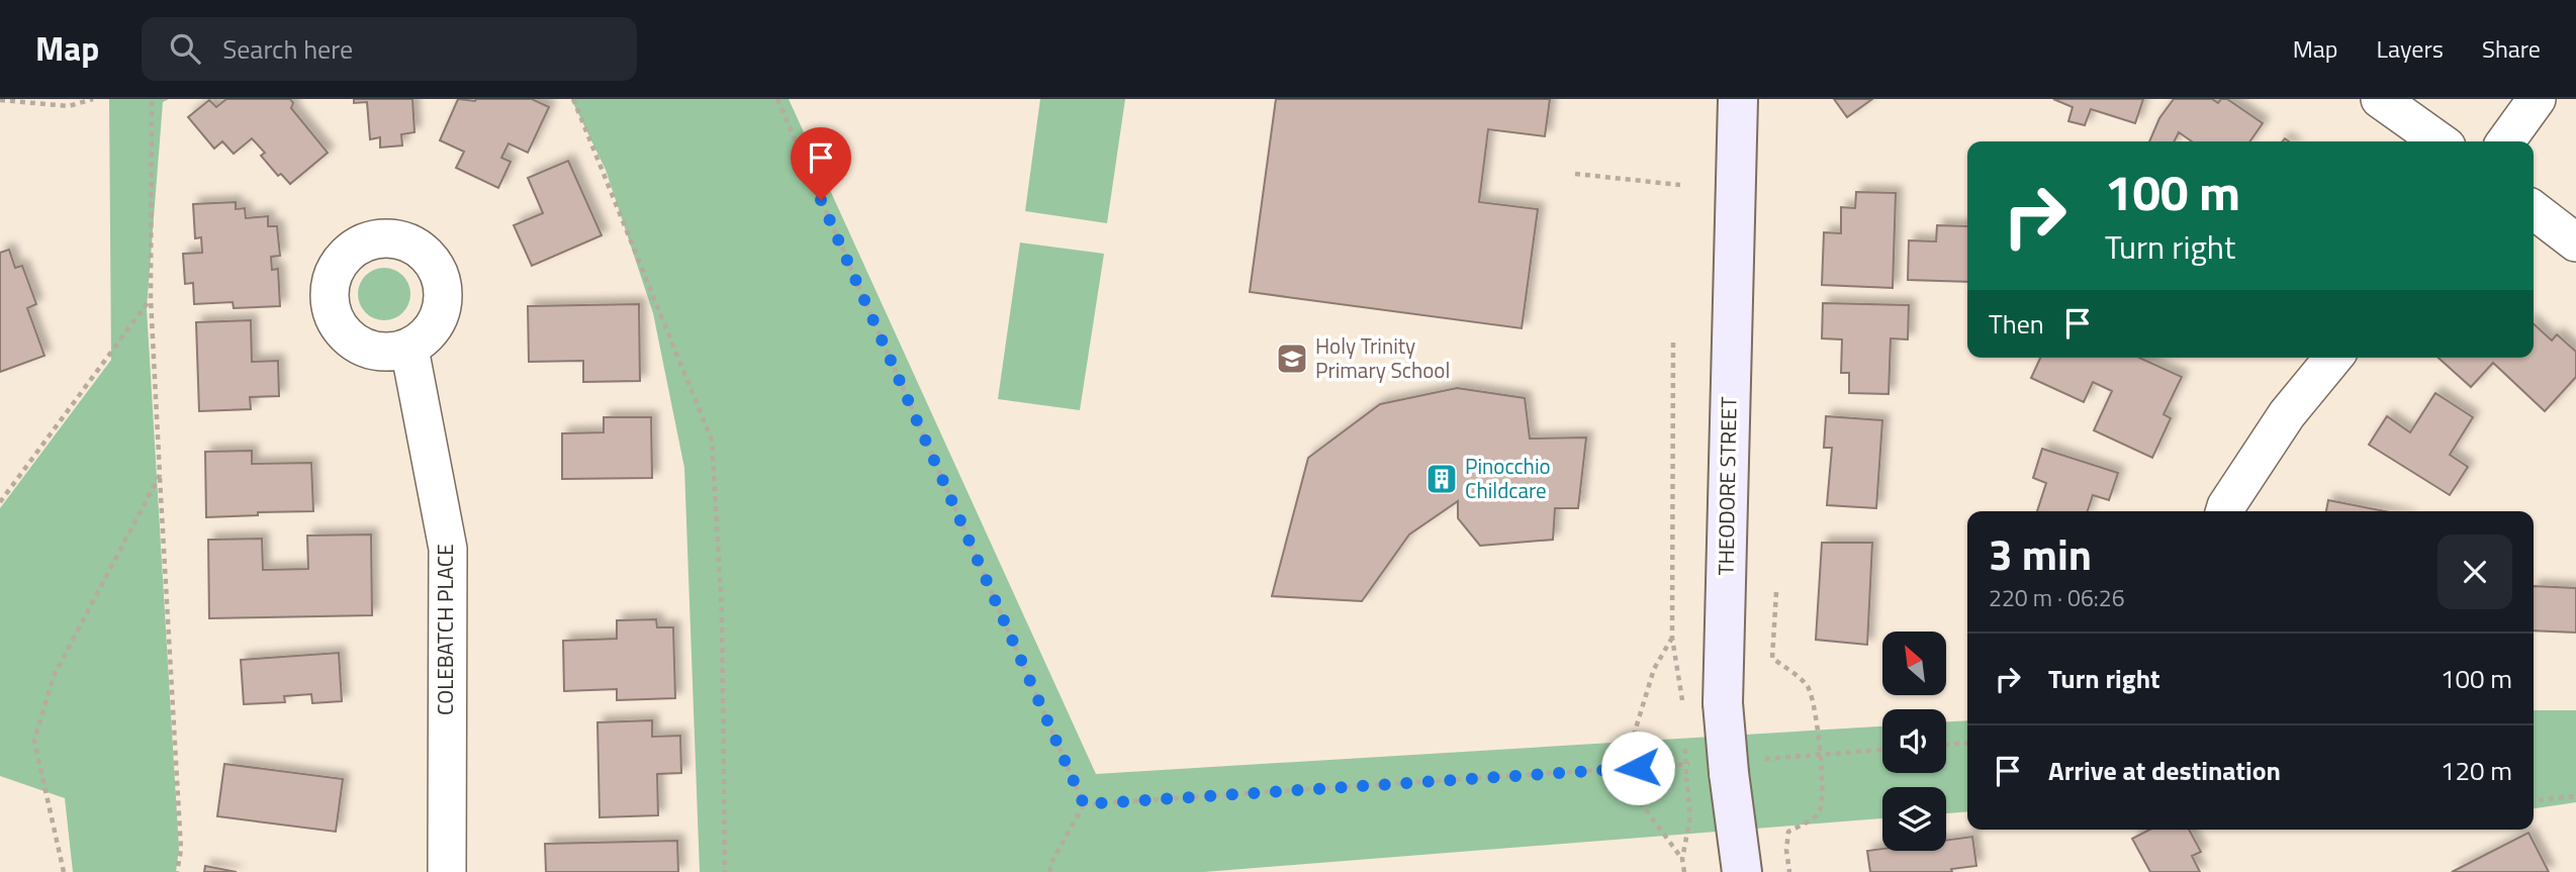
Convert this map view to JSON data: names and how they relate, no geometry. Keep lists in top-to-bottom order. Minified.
{"streets":{"main road":["THEODORE STREET"],"street":["COLEBATCH PLACE"]},"places":{"school or university":["Holy Trinity Primary School"],"building":["Pinocchio Childcare"]},"north":"top left","page":{"header":"Map","search":"Search here","nav":["Map","Layers","Share"],"turn":["100 m","Turn right"],"then":"Then","heading":["3 min","220 m · 06:26"],"list":[{"name":"Turn right","value":"100 m"},{"name":"Arrive at destination","value":"120 m"}]}}
